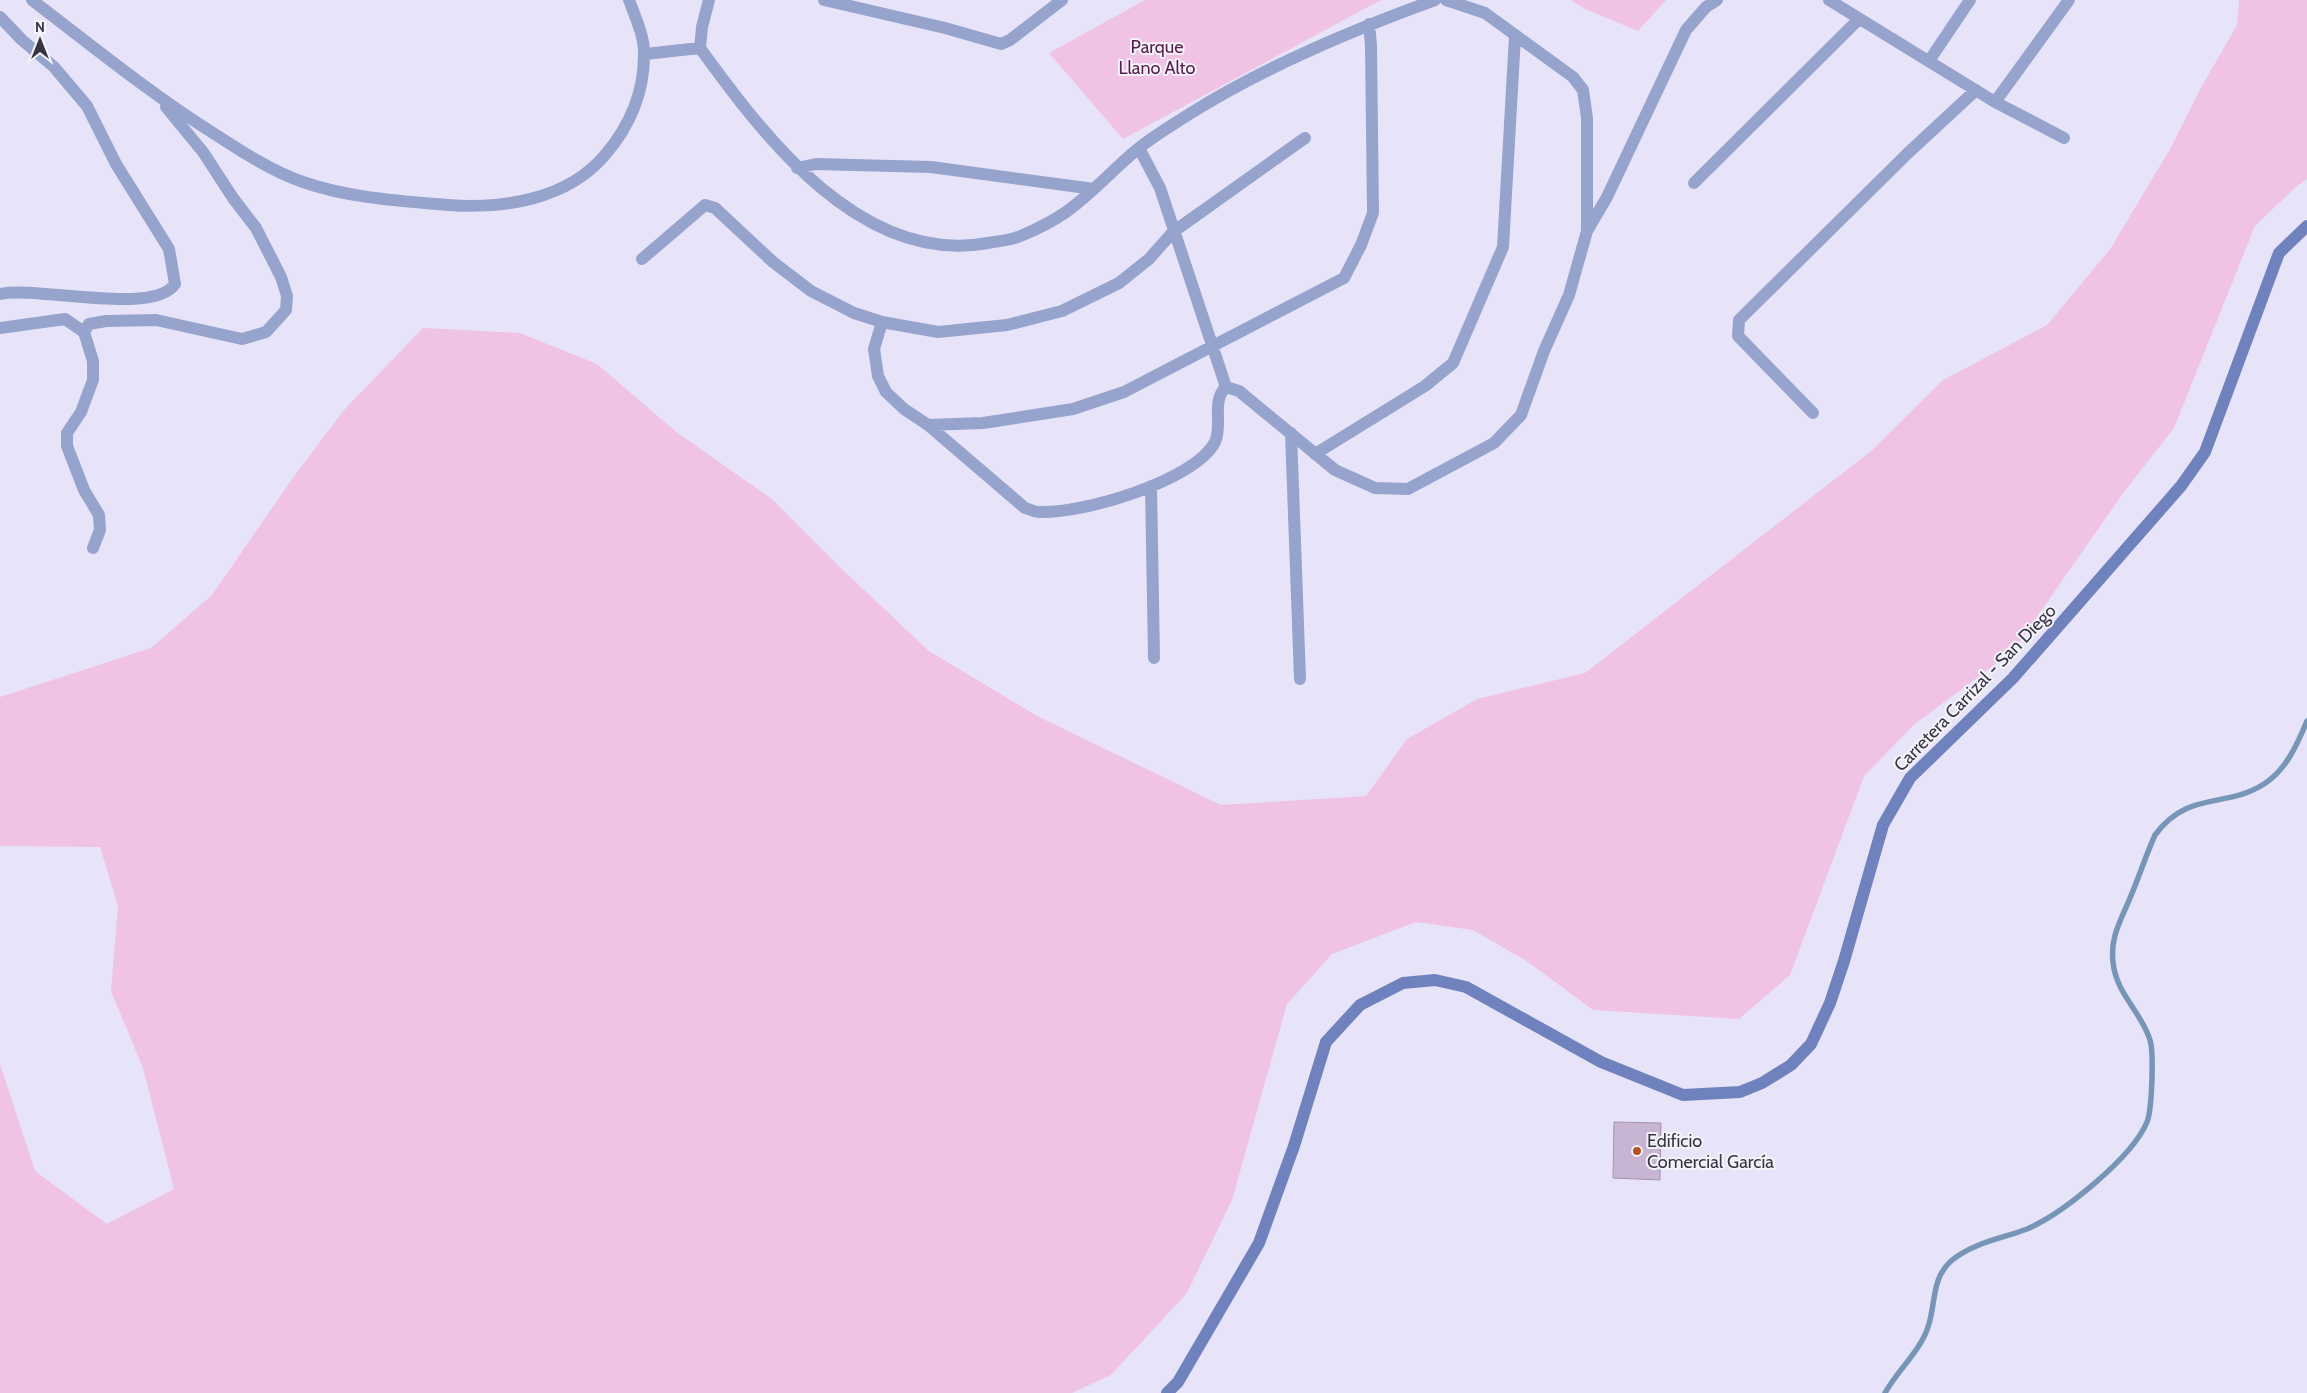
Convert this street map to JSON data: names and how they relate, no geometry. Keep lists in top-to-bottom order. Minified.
{"streets":{"street":["Carretera Carrizal - San Diego"]},"parks":["Parque Llano Alto"],"places":["Edificio Comercial García"],"north":"top"}
